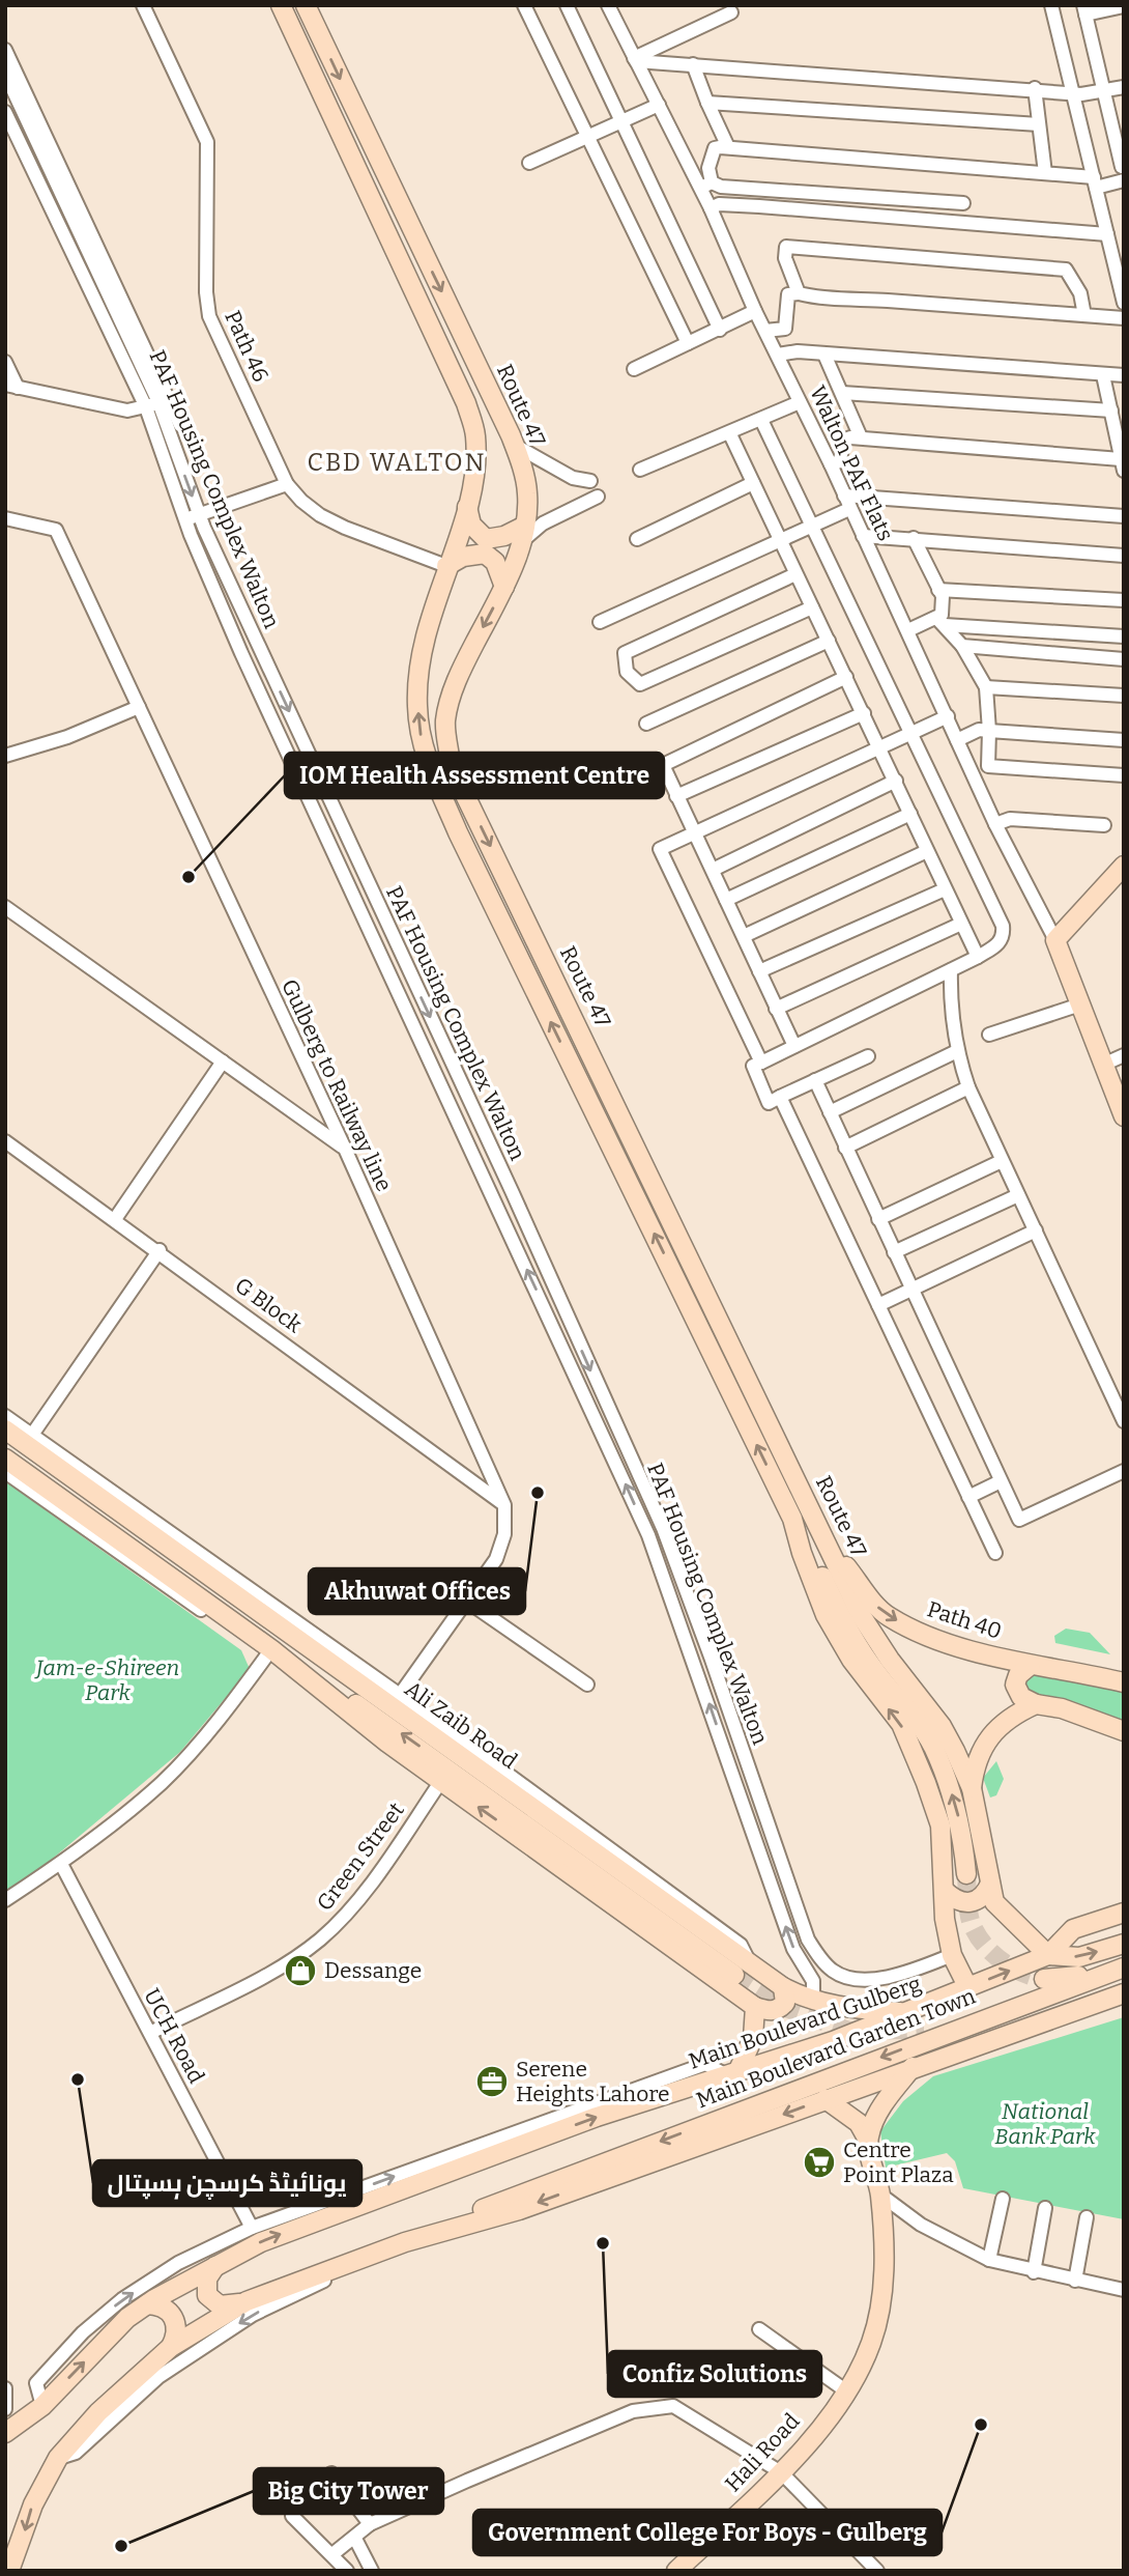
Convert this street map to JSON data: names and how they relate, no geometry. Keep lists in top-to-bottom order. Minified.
{"streets":{"street":["Path 46","Route 47","Walton PAF Flats","PAF Housing Complex Walton","Gulberg to Railway line","G Block","Path 40","Ali Zaib Road","Green Street","Main Boulevard Gulberg","UCH Road","Main Boulevard Garden Town","Hali Road"]},"crossings":[["Path 46","Route 47"],["Route 47","PAF Housing Complex Walton"],["Route 47","Path 40"],["Route 47","Main Boulevard Gulberg"],["PAF Housing Complex Walton","Ali Zaib Road"],["Gulberg to Railway line","G Block"],["Ali Zaib Road","Main Boulevard Gulberg"],["Green Street","UCH Road"]],"one_way":["Path 40"],"districts":["CBD WALTON"],"parks":["Jam-e-Shireen Park","National Bank Park"],"places":{"other":["IOM Health Assessment Centre","Akhuwat Offices","یونائیٹڈ کرسچن ہسپتال","Confiz Solutions","Government College For Boys - Gulberg","Big City Tower"],"shop":["Dessange"],"office":["Serene Heights Lahore"],"supermarket":["Centre Point Plaza"]}}
